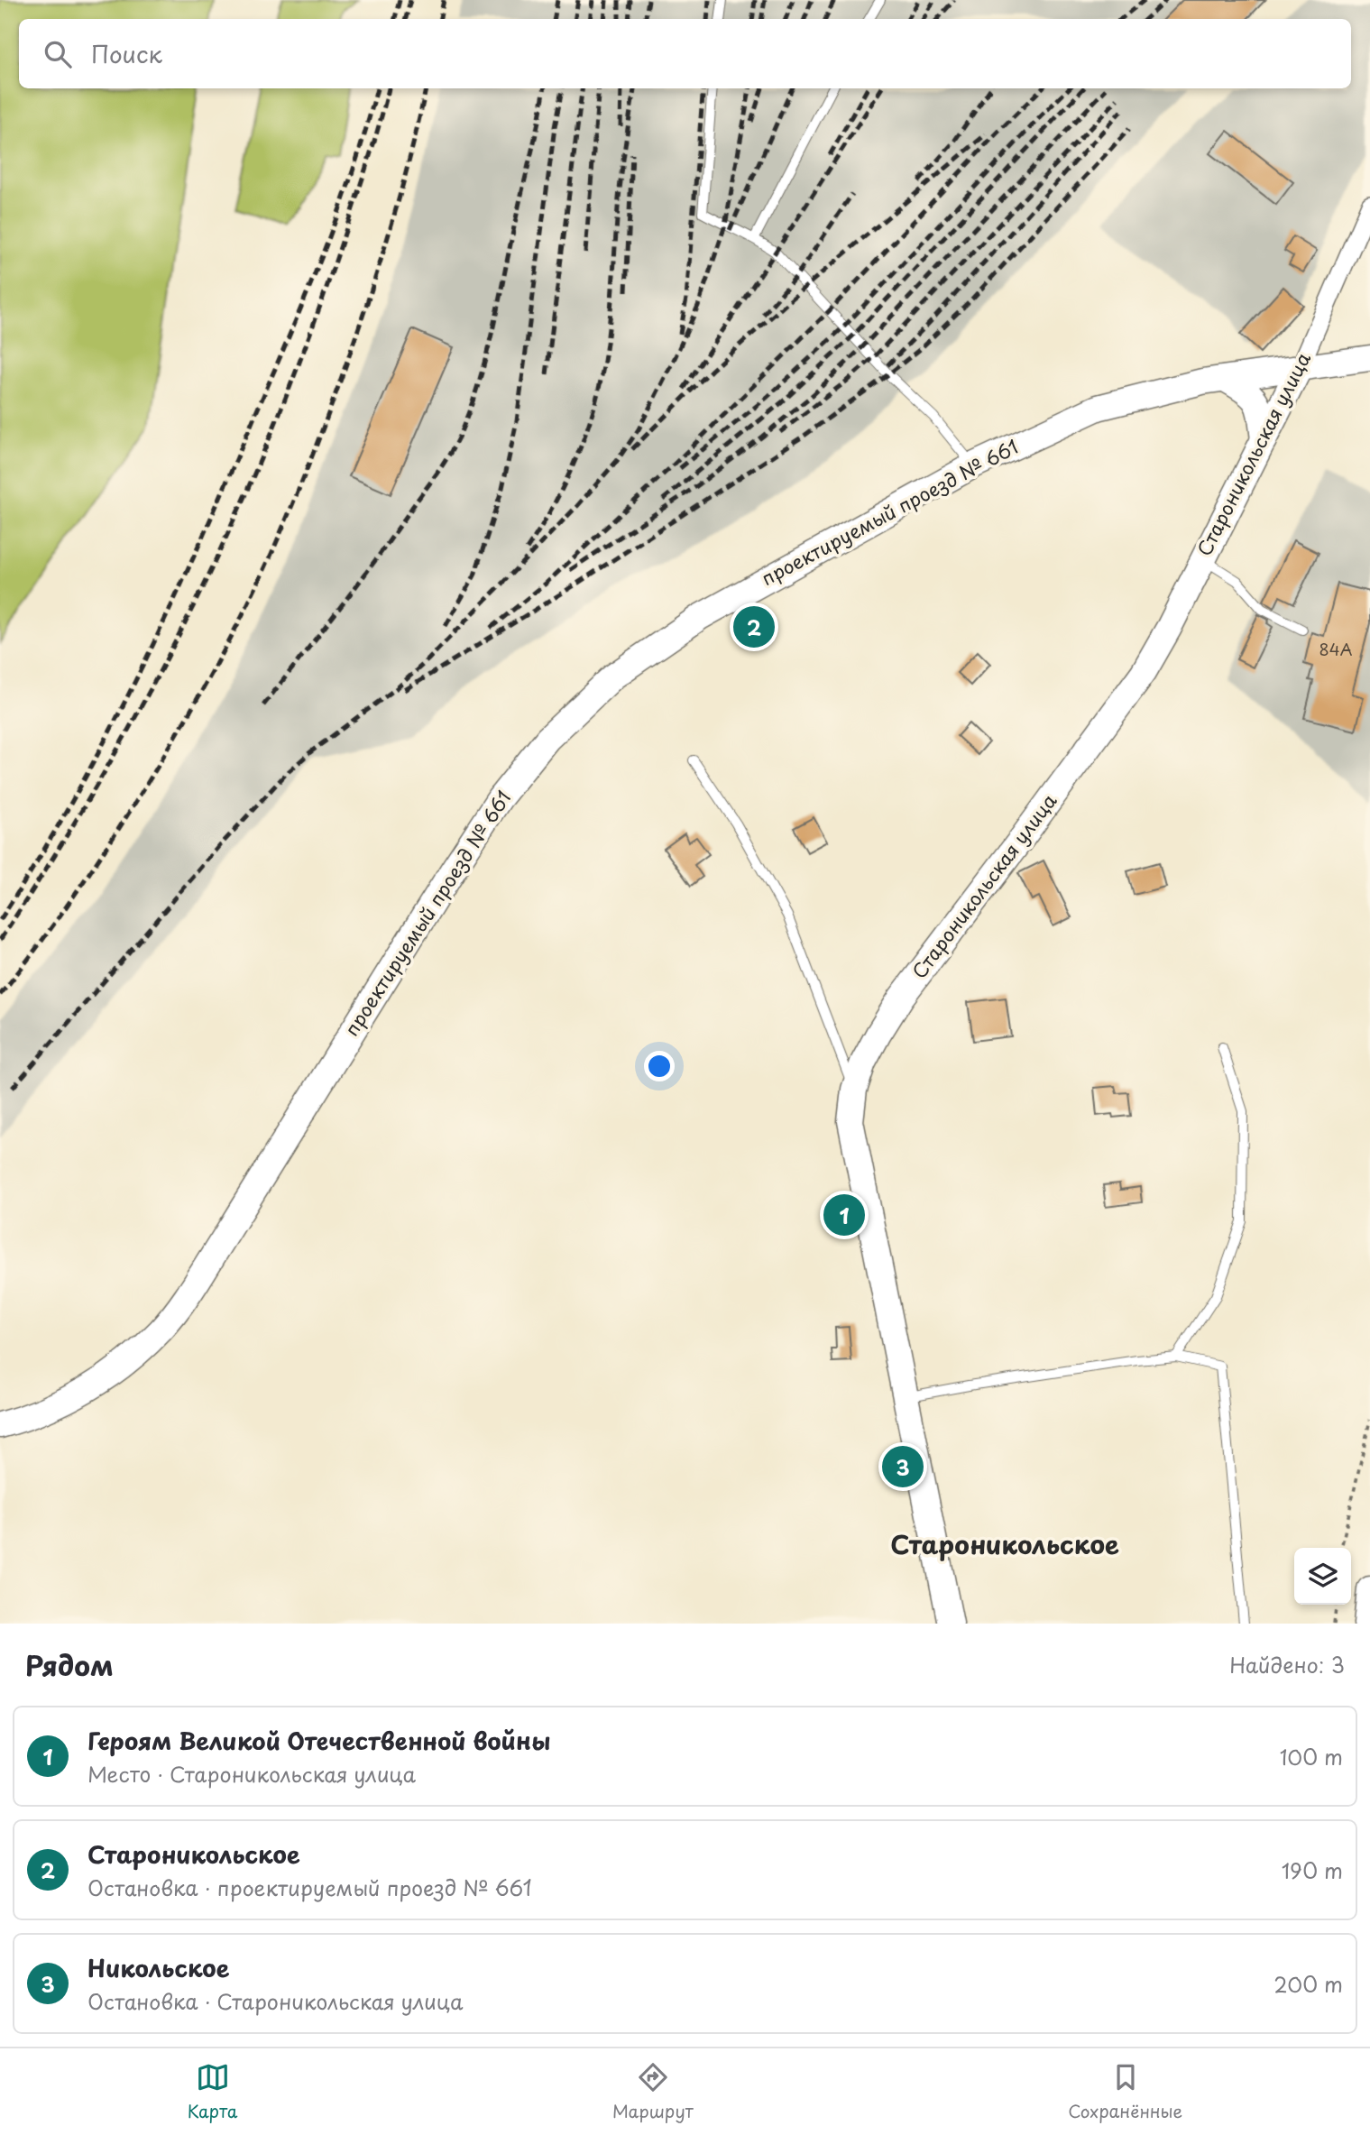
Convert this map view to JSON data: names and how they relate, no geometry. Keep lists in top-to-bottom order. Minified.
{"streets":{"main road":["Староникольская улица","проектируемый проезд № 661"]},"crossings":[["Староникольская улица","проектируемый проезд № 661"]],"districts":["Староникольское"],"house_numbers":["84А"],"page":{"search":"Поиск","pins":["2","1","3"],"heading":["Рядом","Найдено: 3"],"list":[{"mark":"1","name":"Героям Великой Отечественной войны","note":"Место · Староникольская улица","value":"100 m"},{"mark":"2","name":"Староникольское","note":"Остановка · проектируемый проезд № 661","value":"190 m"},{"mark":"3","name":"Никольское","note":"Остановка · Староникольская улица","value":"200 m"}],"nav":["Карта","Маршрут","Сохранённые"]}}
